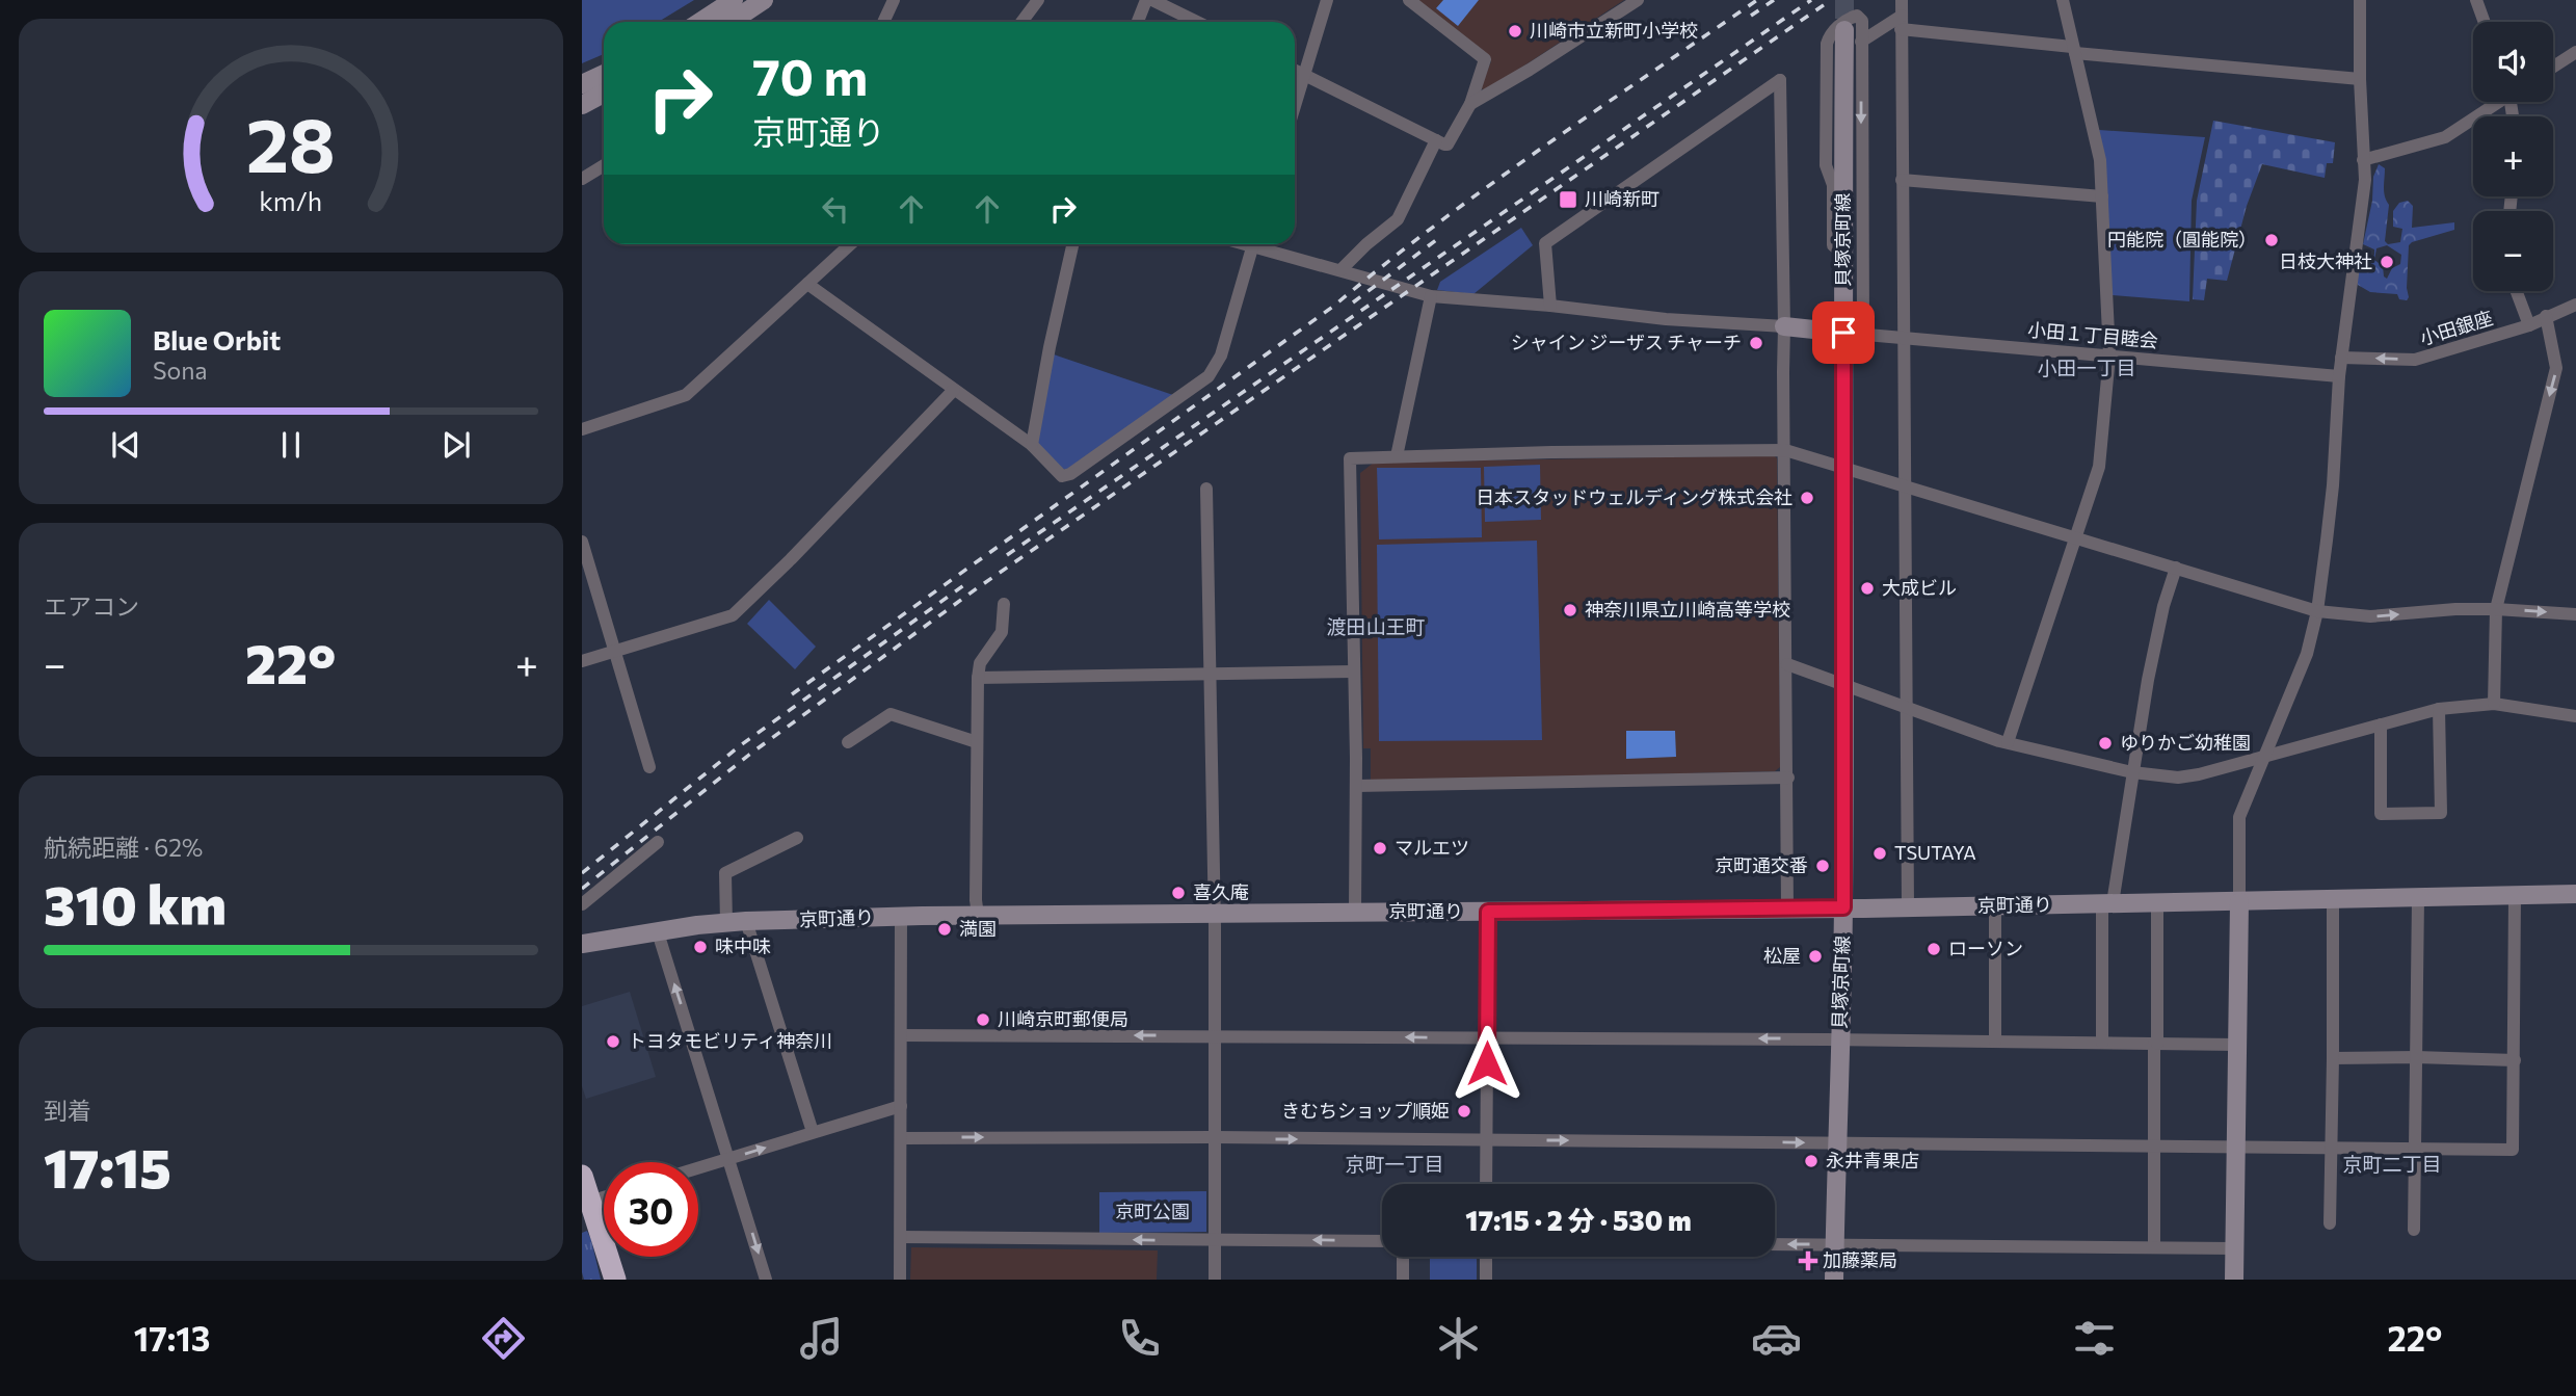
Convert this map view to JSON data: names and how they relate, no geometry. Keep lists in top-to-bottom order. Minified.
{"streets":{"street":["貝塚京町線","小田銀座","小田１丁目睦会","京町通り"]},"crossings":[["貝塚京町線","小田１丁目睦会"],["貝塚京町線","京町通り"]],"one_way":["小田銀座"],"districts":["小田一丁目","渡田山王町","京町一丁目","京町二丁目"],"parks":["京町公園"],"places":{"other":["川崎市立新町小学校","円能院（圓能院）","日枝大神社","シャイン ジーザス チャーチ","日本スタッドウェルディング株式会社","大成ビル","神奈川県立川崎高等学校","ゆりかご幼稚園","マルエツ","TSUTAYA","京町通交番","喜久庵","満園","味中味","ローソン","松屋","川崎京町郵便局","トヨタモビリティ神奈川","きむちショップ順姫","永井青果店"],"transit":["川崎新町"],"health":["加藤薬局"]},"page":{"map_buttons":["+","−"],"turn":["70 m","京町通り"],"song":["Blue Orbit","Sona"],"tile":["エアコン",["航続距離 · 62%","310 km"],["到着","17:15"]],"heat":["−","22°","+"],"limit":"30","trip":"17:15 · 2 分 · 530 m","tabs":["17:13","22°"],"gauge":["28","km/h"]}}
